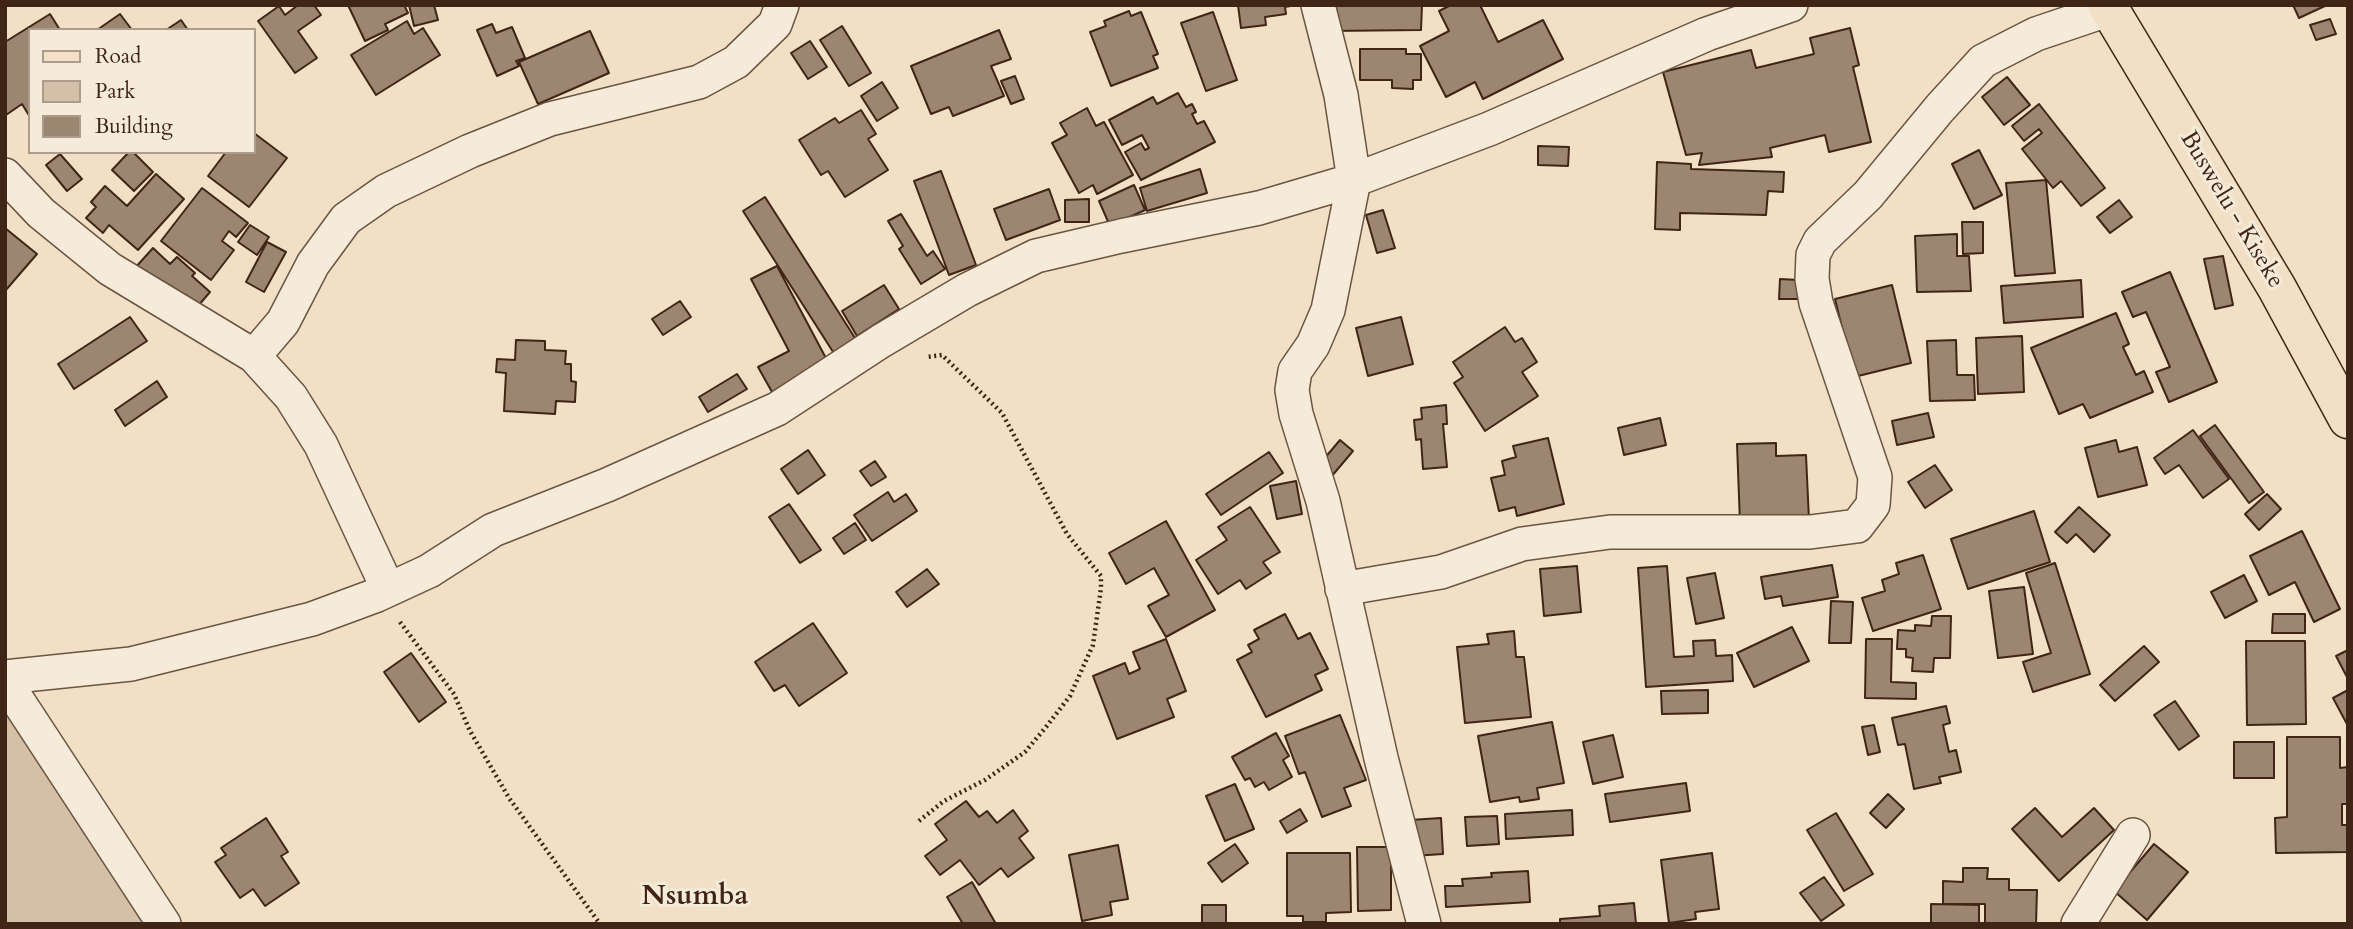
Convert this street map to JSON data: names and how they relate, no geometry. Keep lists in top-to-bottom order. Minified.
{"streets":{"main road":["Buswelu - Kiseke"]},"districts":["Nsumba"],"legend":["Road","Park","Building"]}
